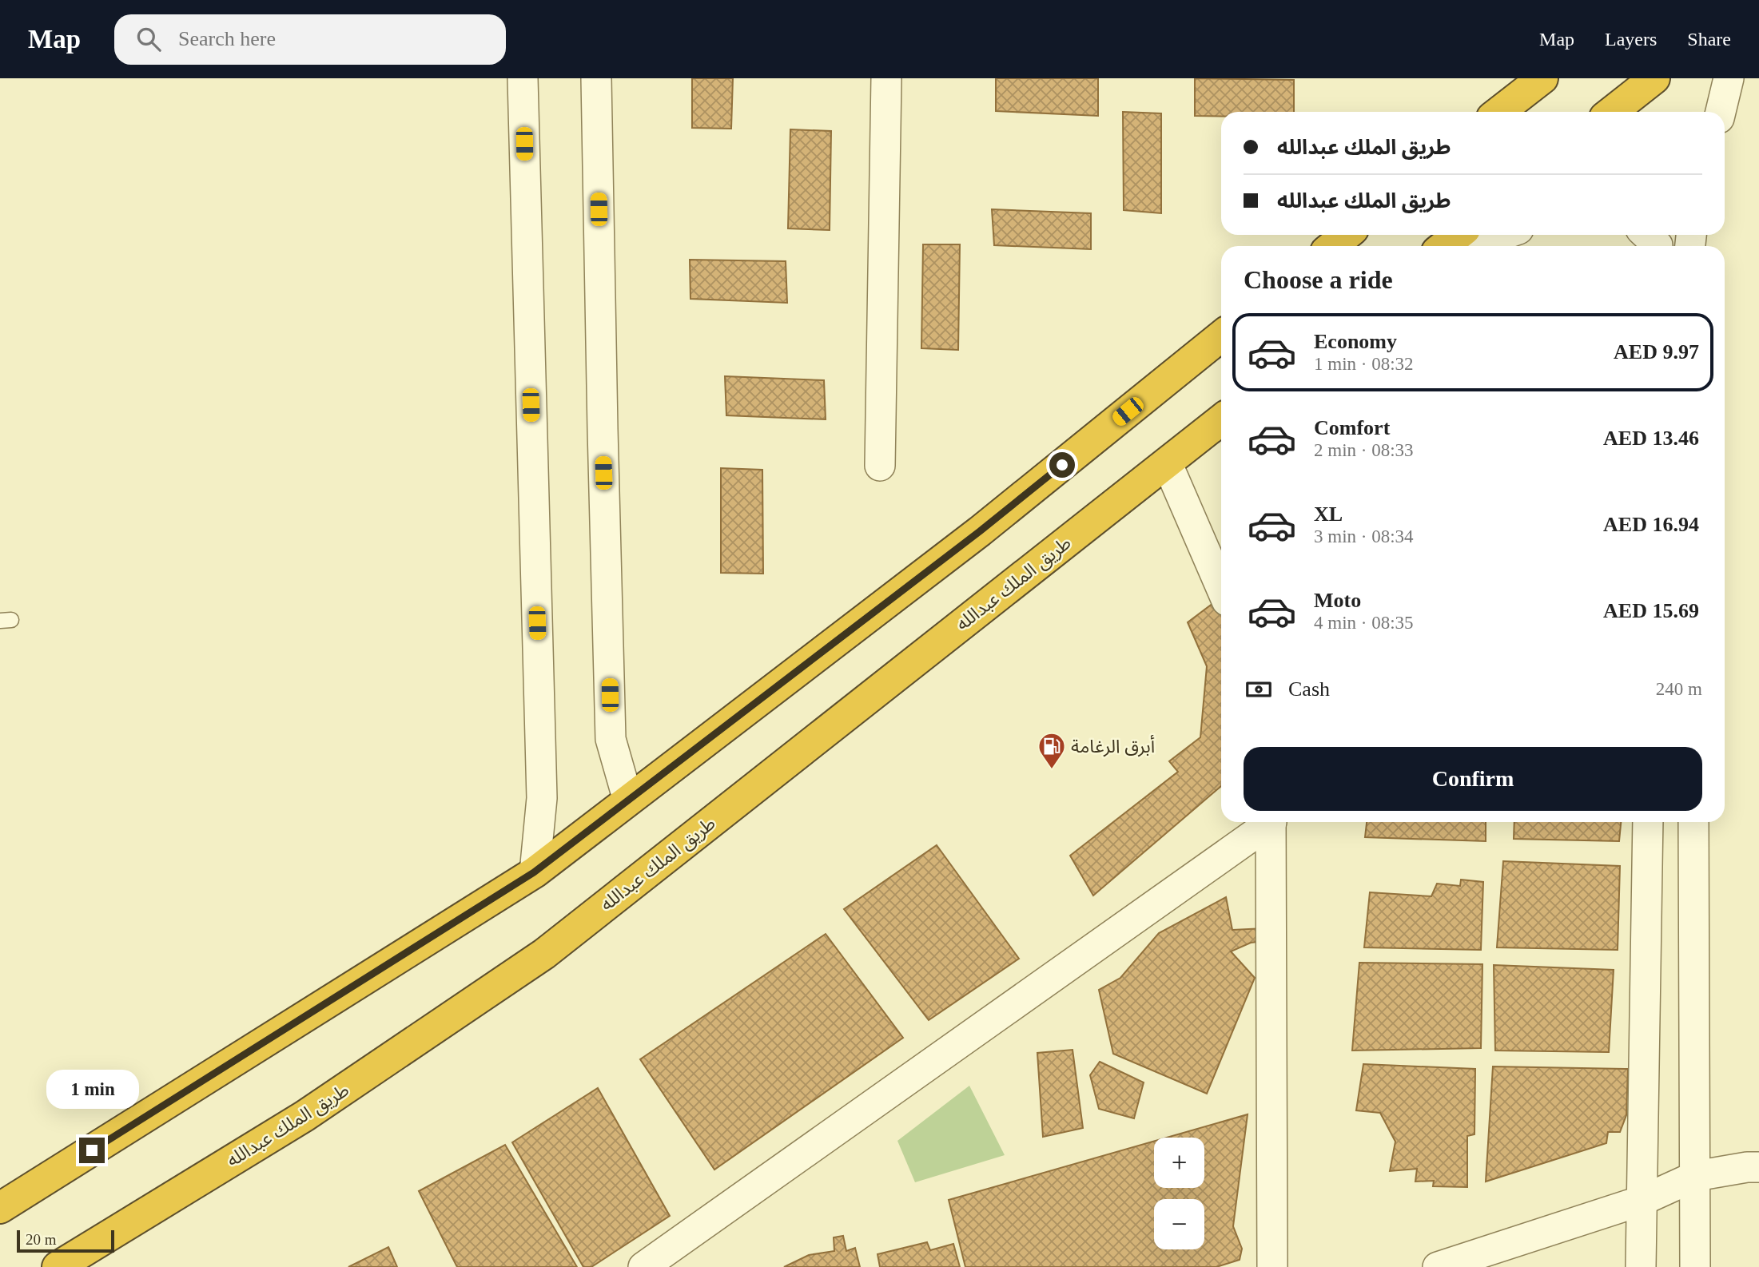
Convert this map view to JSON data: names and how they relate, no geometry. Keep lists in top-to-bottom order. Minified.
{"streets":{"highway":["طريق الملك عبدالله"]},"places":{"fuel station":["أبرق الرغامة"]},"scale_bar":"20 m","page":{"header":"Map","search":"Search here","nav":["Map","Layers","Share"],"banner":["طريق الملك عبدالله","طريق الملك عبدالله"],"heading":"Choose a ride","list":[{"name":"Economy","note":"1 min · 08:32","value":"AED 9.97"},{"name":"Comfort","note":"2 min · 08:33","value":"AED 13.46"},{"name":"XL","note":"3 min · 08:34","value":"AED 16.94"},{"name":"Moto","note":"4 min · 08:35","value":"AED 15.69"}],"pay":["Cash","240 m"],"buttons":"Confirm","bubble":"1 min","map_buttons":["+","−"],"scale":"20 m"}}
